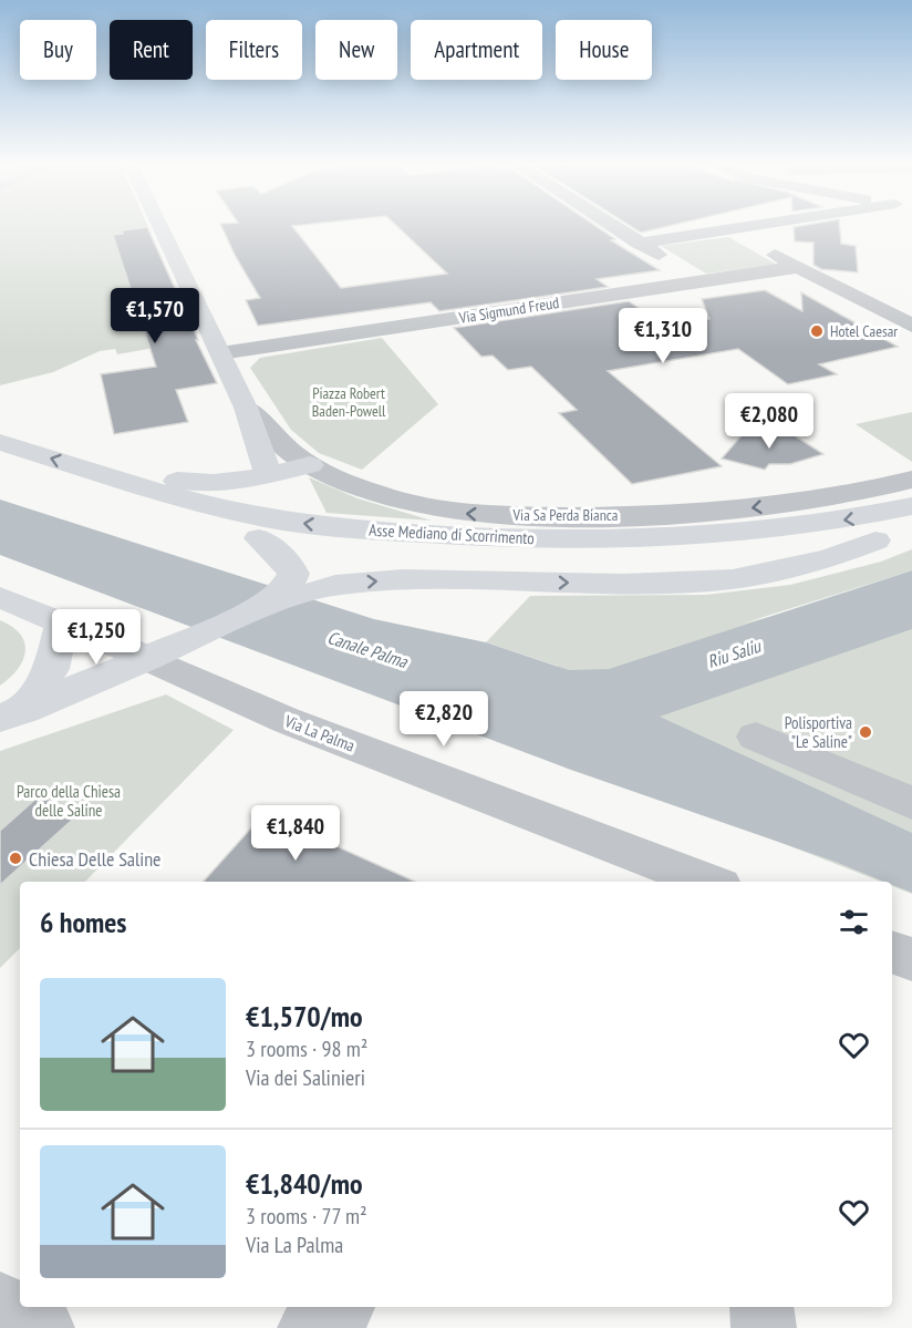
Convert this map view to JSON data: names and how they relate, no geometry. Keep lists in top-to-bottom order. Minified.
{"streets":{"main road":["Asse Mediano di Scorrimento","Via La Palma"],"street":["Via Sigmund Freud","Via Sa Perda Bianca"]},"water":["Canale Palma","Riu Saliu"],"parks":["Piazza Robert Baden-Powell","Parco della Chiesa delle Saline"],"places":["Hotel Caesar","Polisportiva \"Le Saline\"","Chiesa Delle Saline"],"page":{"chip":["Buy","Rent","Filters","New","Apartment","House"],"price":["€1,570","€1,310","€2,080","€1,250","€2,820","€1,840"],"heading":"6 homes","list":[{"name":"€1,570/mo","note":"3 rooms · 98 m² · Via dei Salinieri"},{"name":"€1,840/mo","note":"3 rooms · 77 m² · Via La Palma"}]}}
